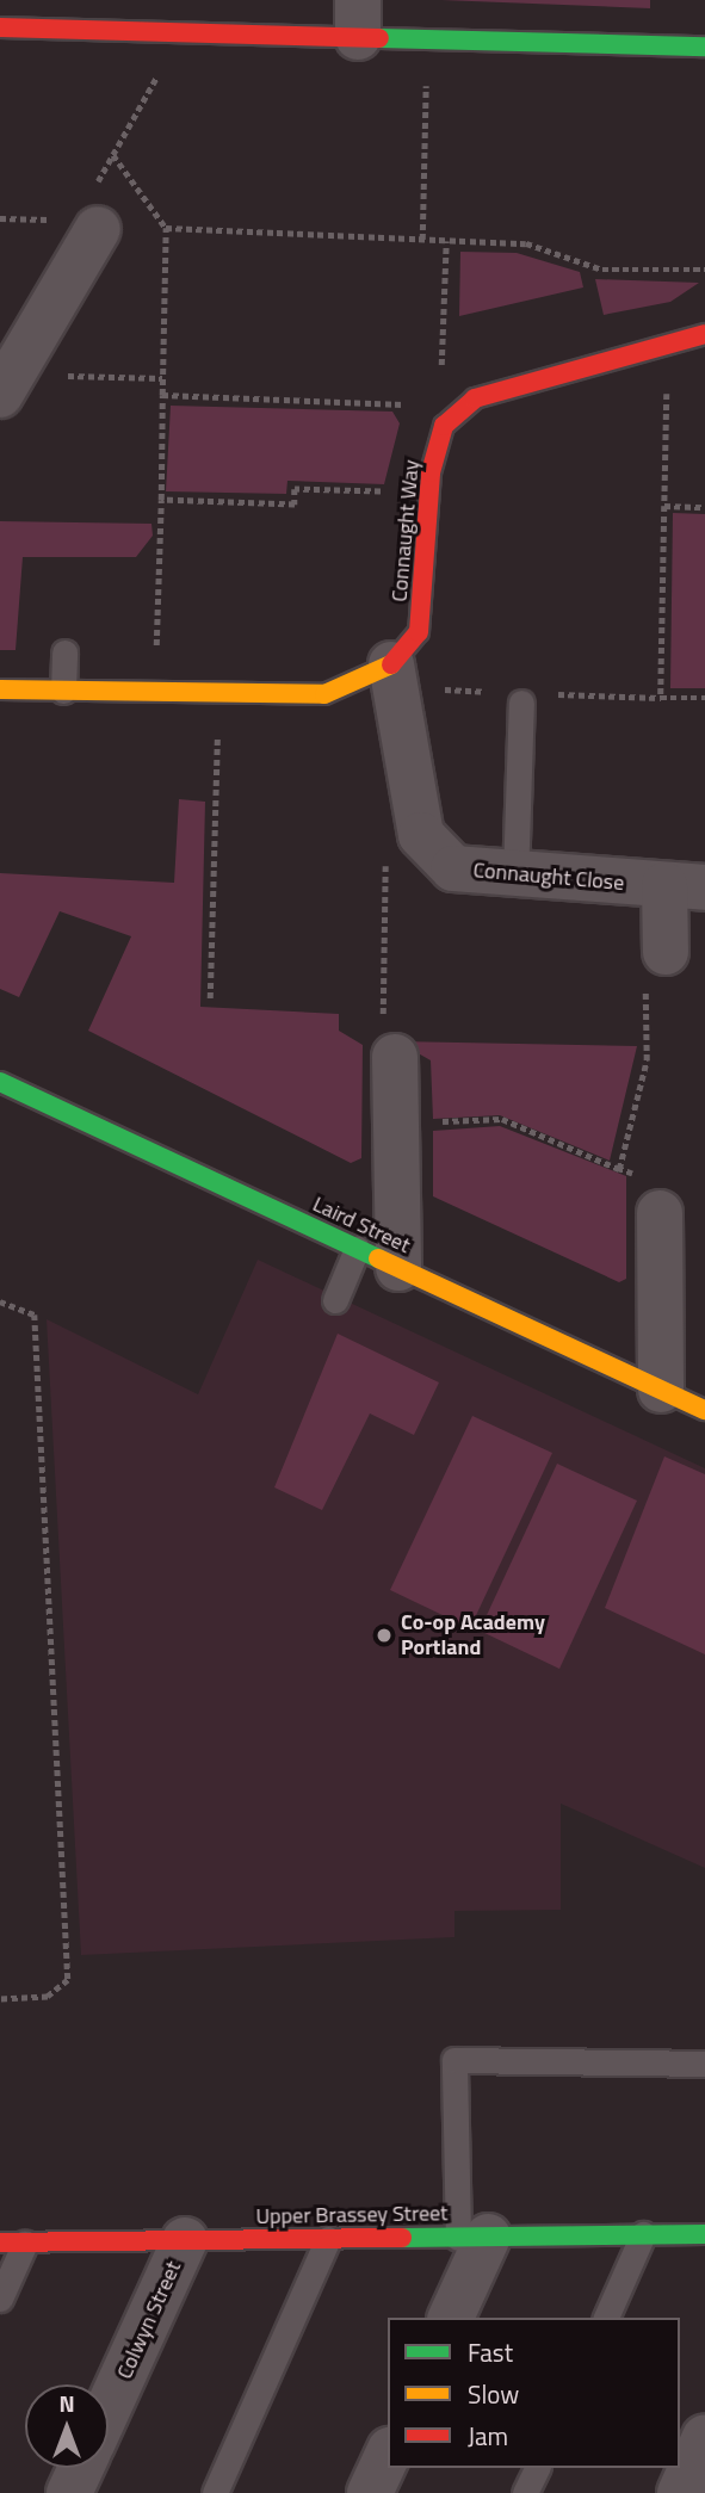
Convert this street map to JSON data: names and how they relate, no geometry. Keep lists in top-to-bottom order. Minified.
{"streets":{"street":["Connaught Way","Connaught Close","Laird Street","Upper Brassey Street","Colwyn Street"]},"crossings":[["Connaught Way","Connaught Close"],["Upper Brassey Street","Colwyn Street"]],"places":["Co-op Academy Portland"],"legend":["Fast","Slow","Jam"],"north":"top"}
